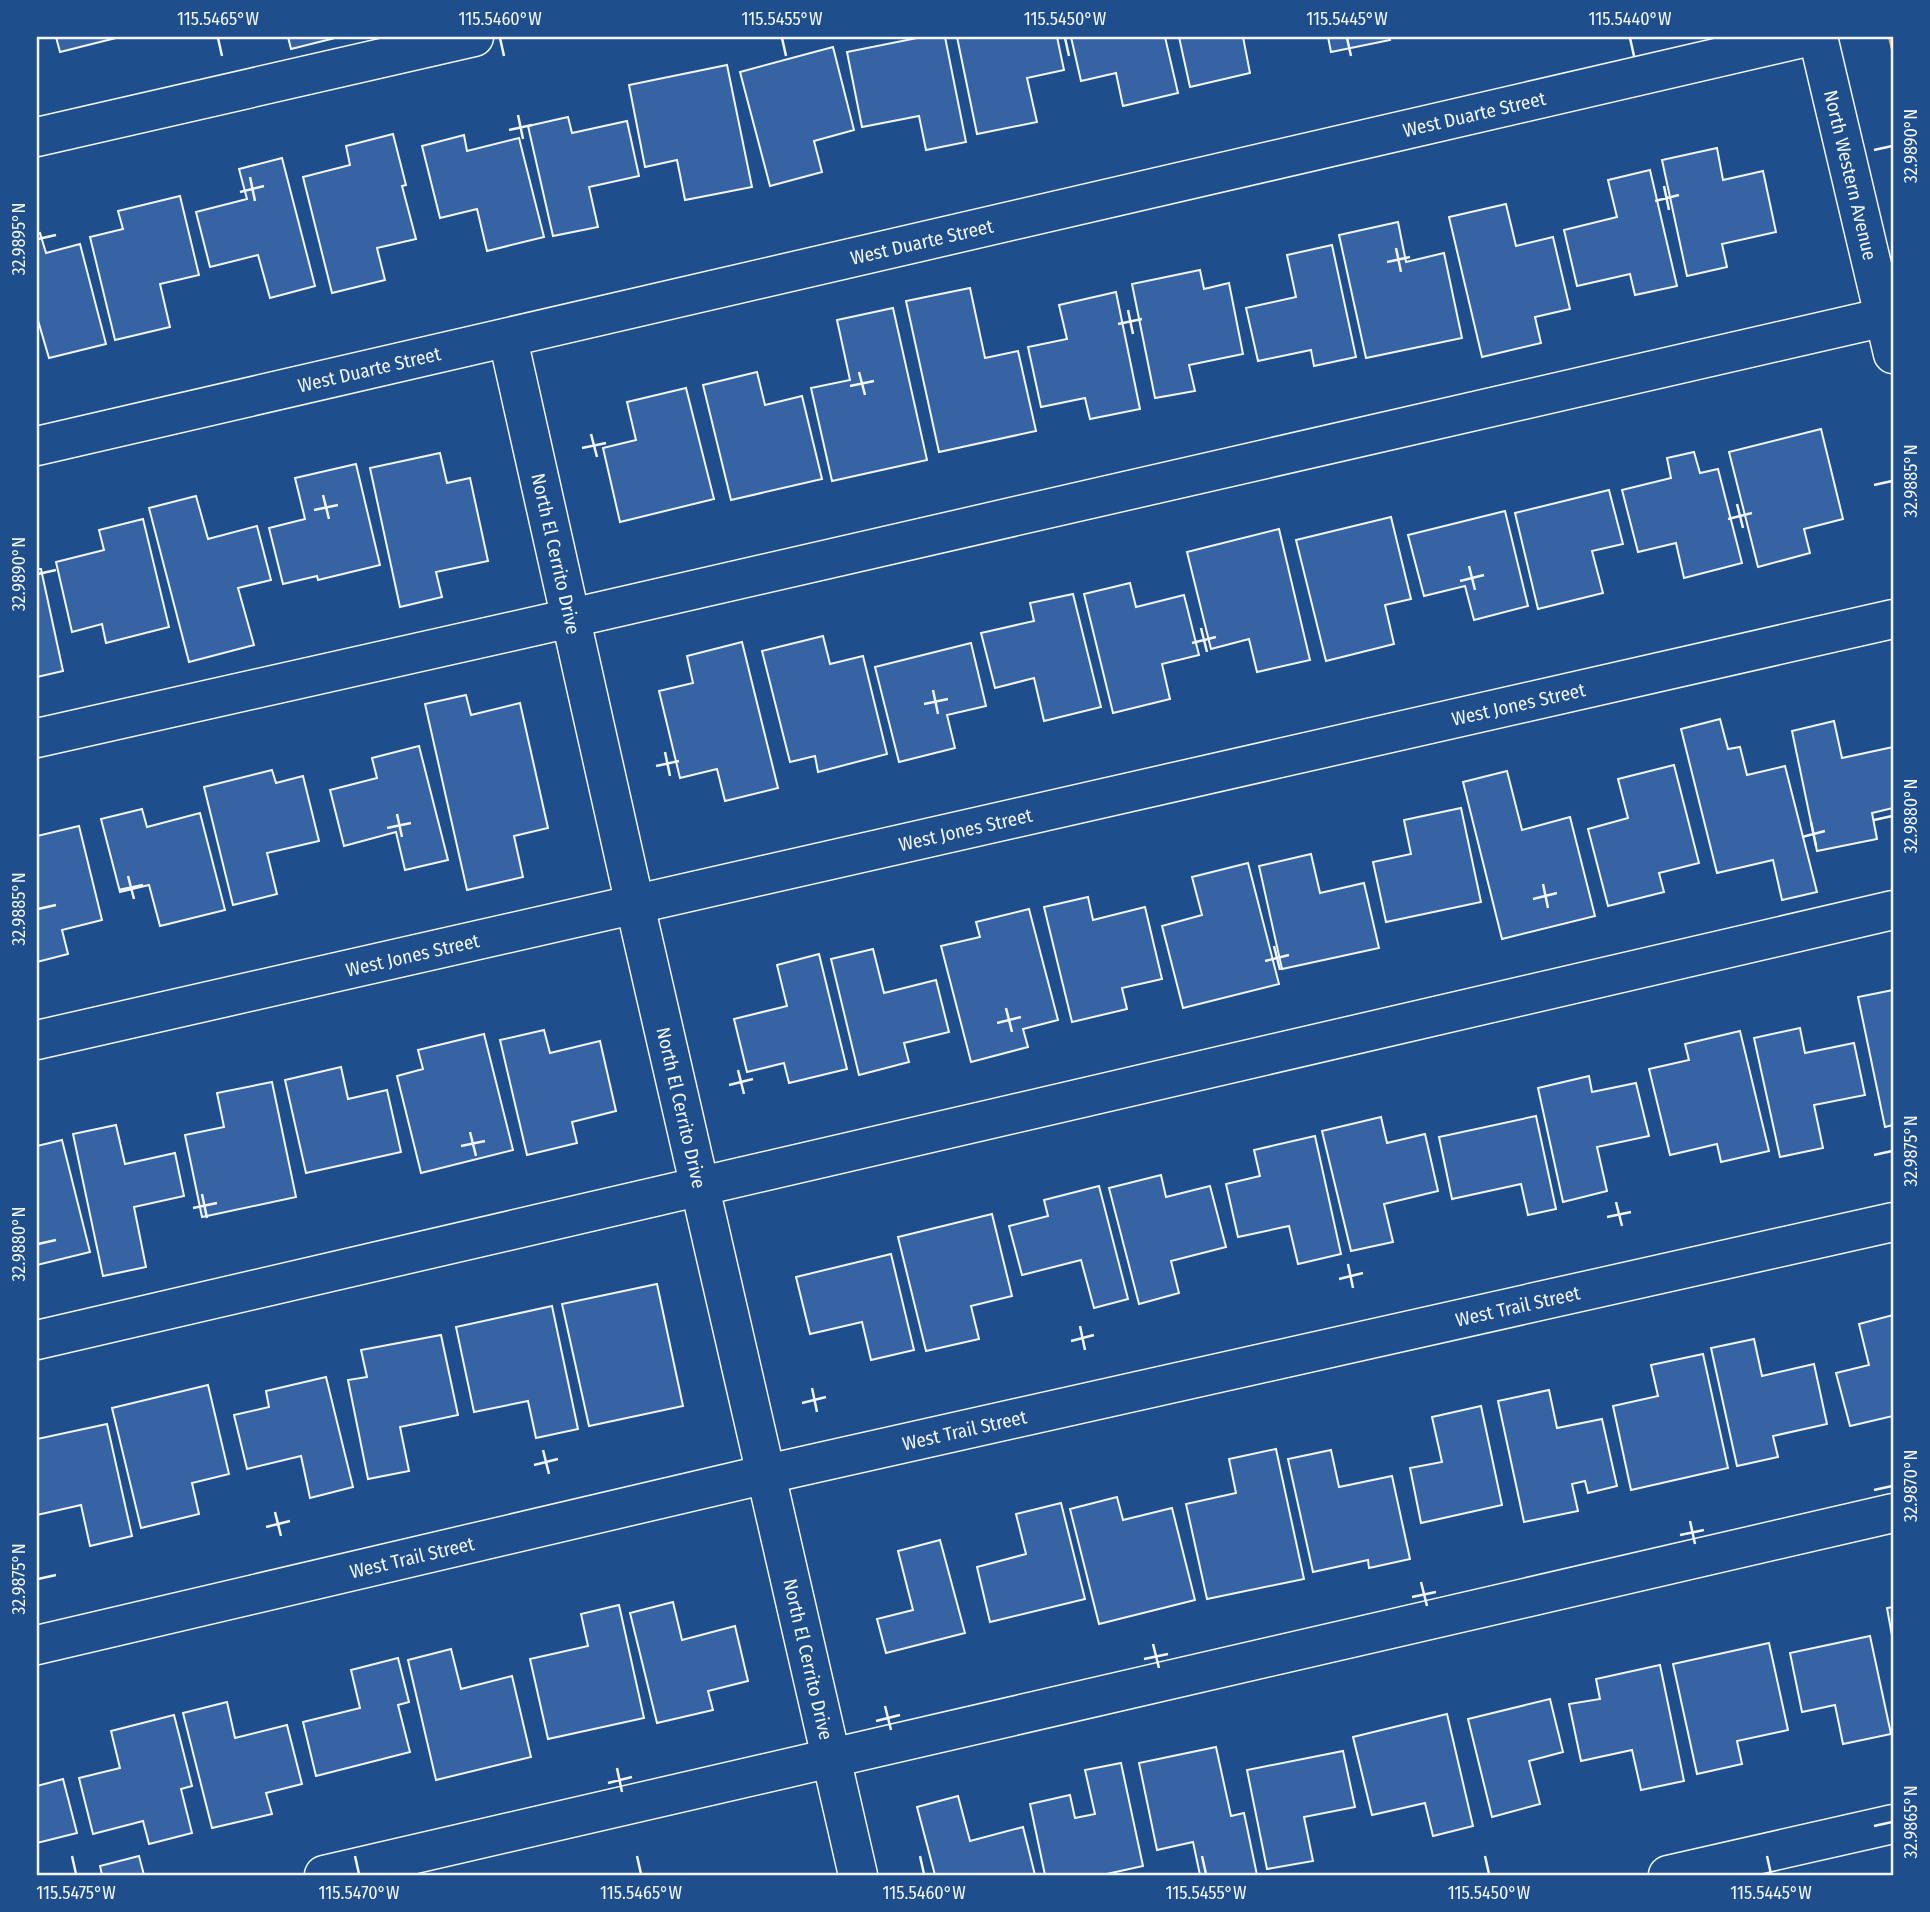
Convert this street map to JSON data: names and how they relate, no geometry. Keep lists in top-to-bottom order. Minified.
{"streets":{"street":["West Duarte Street","North Western Avenue","North El Cerrito Drive","West Jones Street","West Trail Street"]},"crossings":[["West Duarte Street","North El Cerrito Drive"],["North El Cerrito Drive","West Jones Street"],["North El Cerrito Drive","West Trail Street"]],"coordinates":["115.5465°W","115.5460°W","115.5455°W","115.5450°W","115.5445°W","115.5440°W","32.9890°N","32.9895°N","32.9885°N","32.9880°N","32.9875°N","32.9870°N","32.9865°N","115.5475°W","115.5470°W"]}
